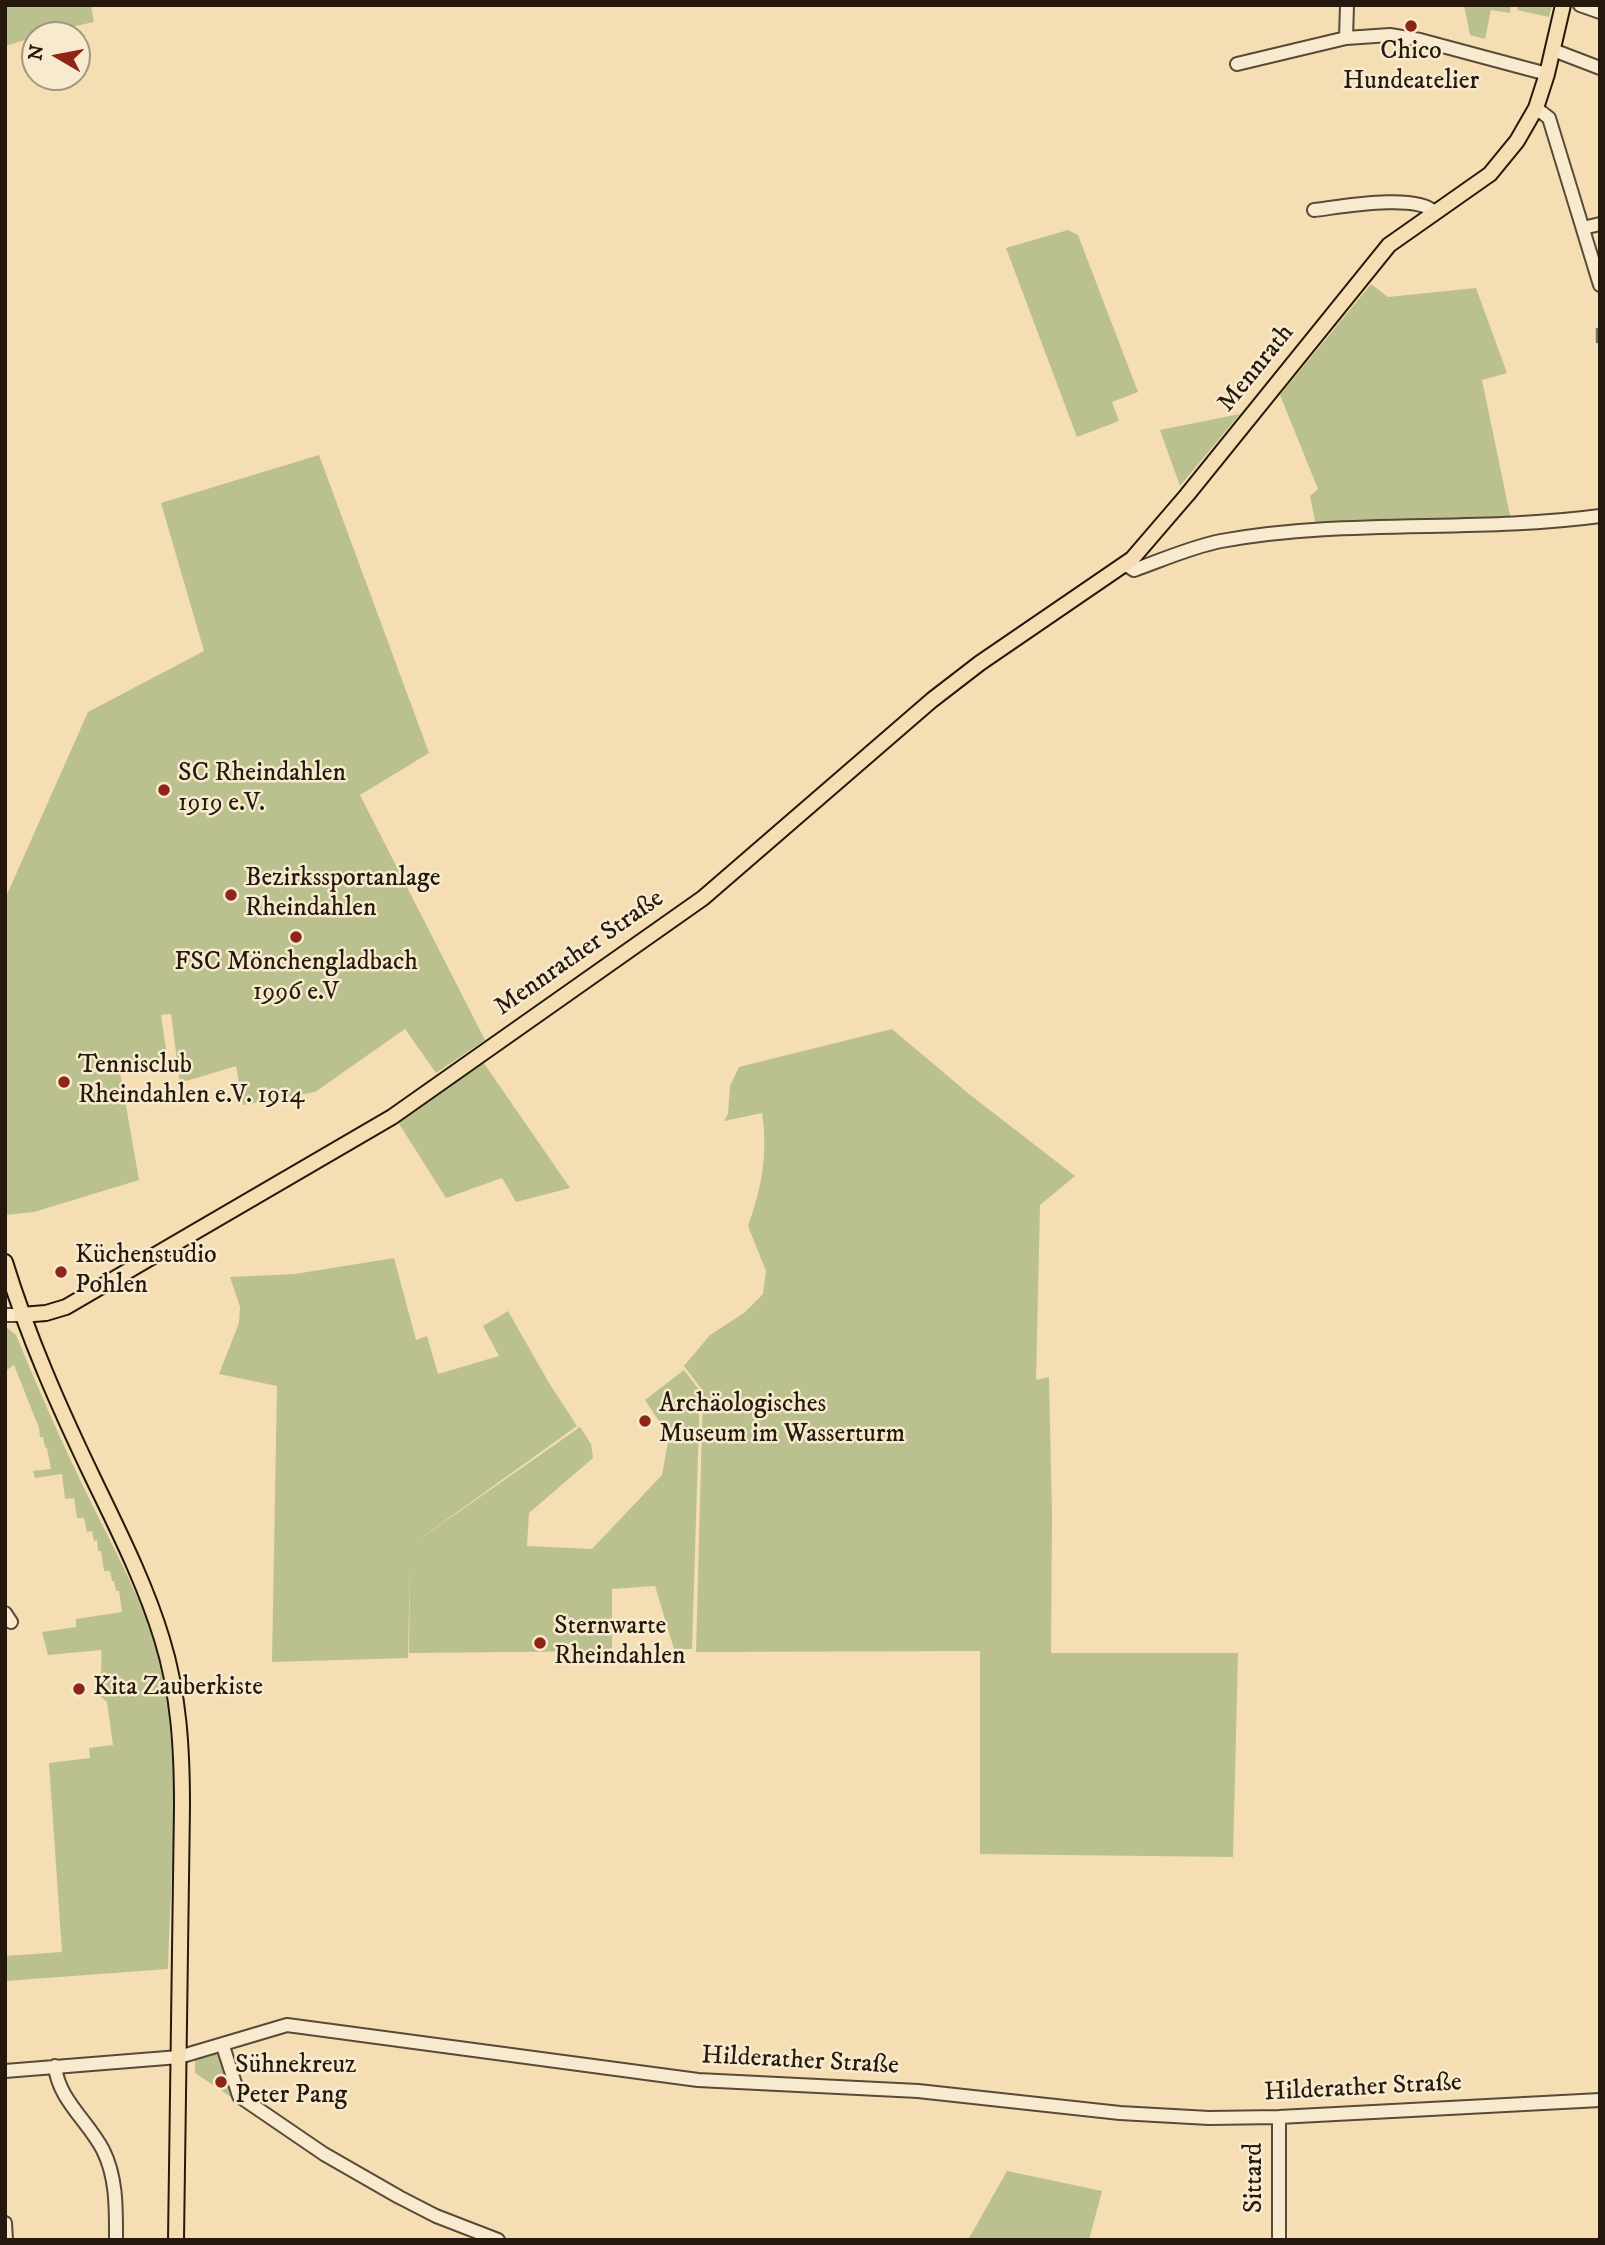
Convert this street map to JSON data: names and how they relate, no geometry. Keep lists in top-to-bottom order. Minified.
{"streets":{"main road":["Mennrath","Mennrather Straße"],"street":["Hilderather Straße","Sittard"]},"crossings":[["Mennrath","Mennrather Straße"],["Hilderather Straße","Sittard"]],"places":["Chico Hundeatelier","SC Rheindahlen 1919 e.V.","Bezirkssportanlage Rheindahlen","FSC Mönchengladbach 1996 e.V","Tennisclub Rheindahlen e.V. 1914","Küchenstudio Pohlen","Archäologisches Museum im Wasserturm","Sternwarte Rheindahlen","Kita Zauberkiste","Sühnekreuz Peter Pang"],"north":"left"}
